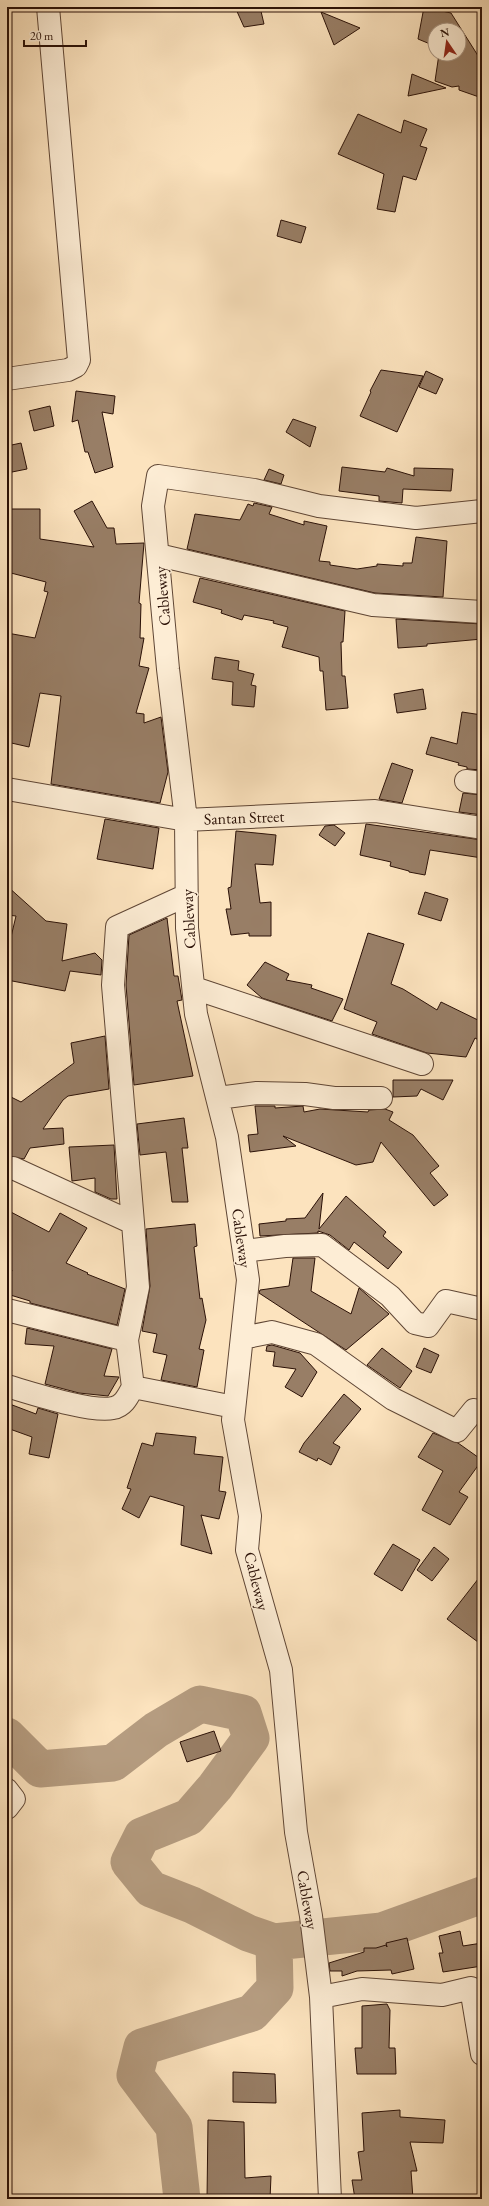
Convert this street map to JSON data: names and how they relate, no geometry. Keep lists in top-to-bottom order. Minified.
{"streets":{"street":["Cableway","Santan Street"]},"crossings":[["Cableway","Santan Street"]],"scale_bar":"20 m","north":"top"}
